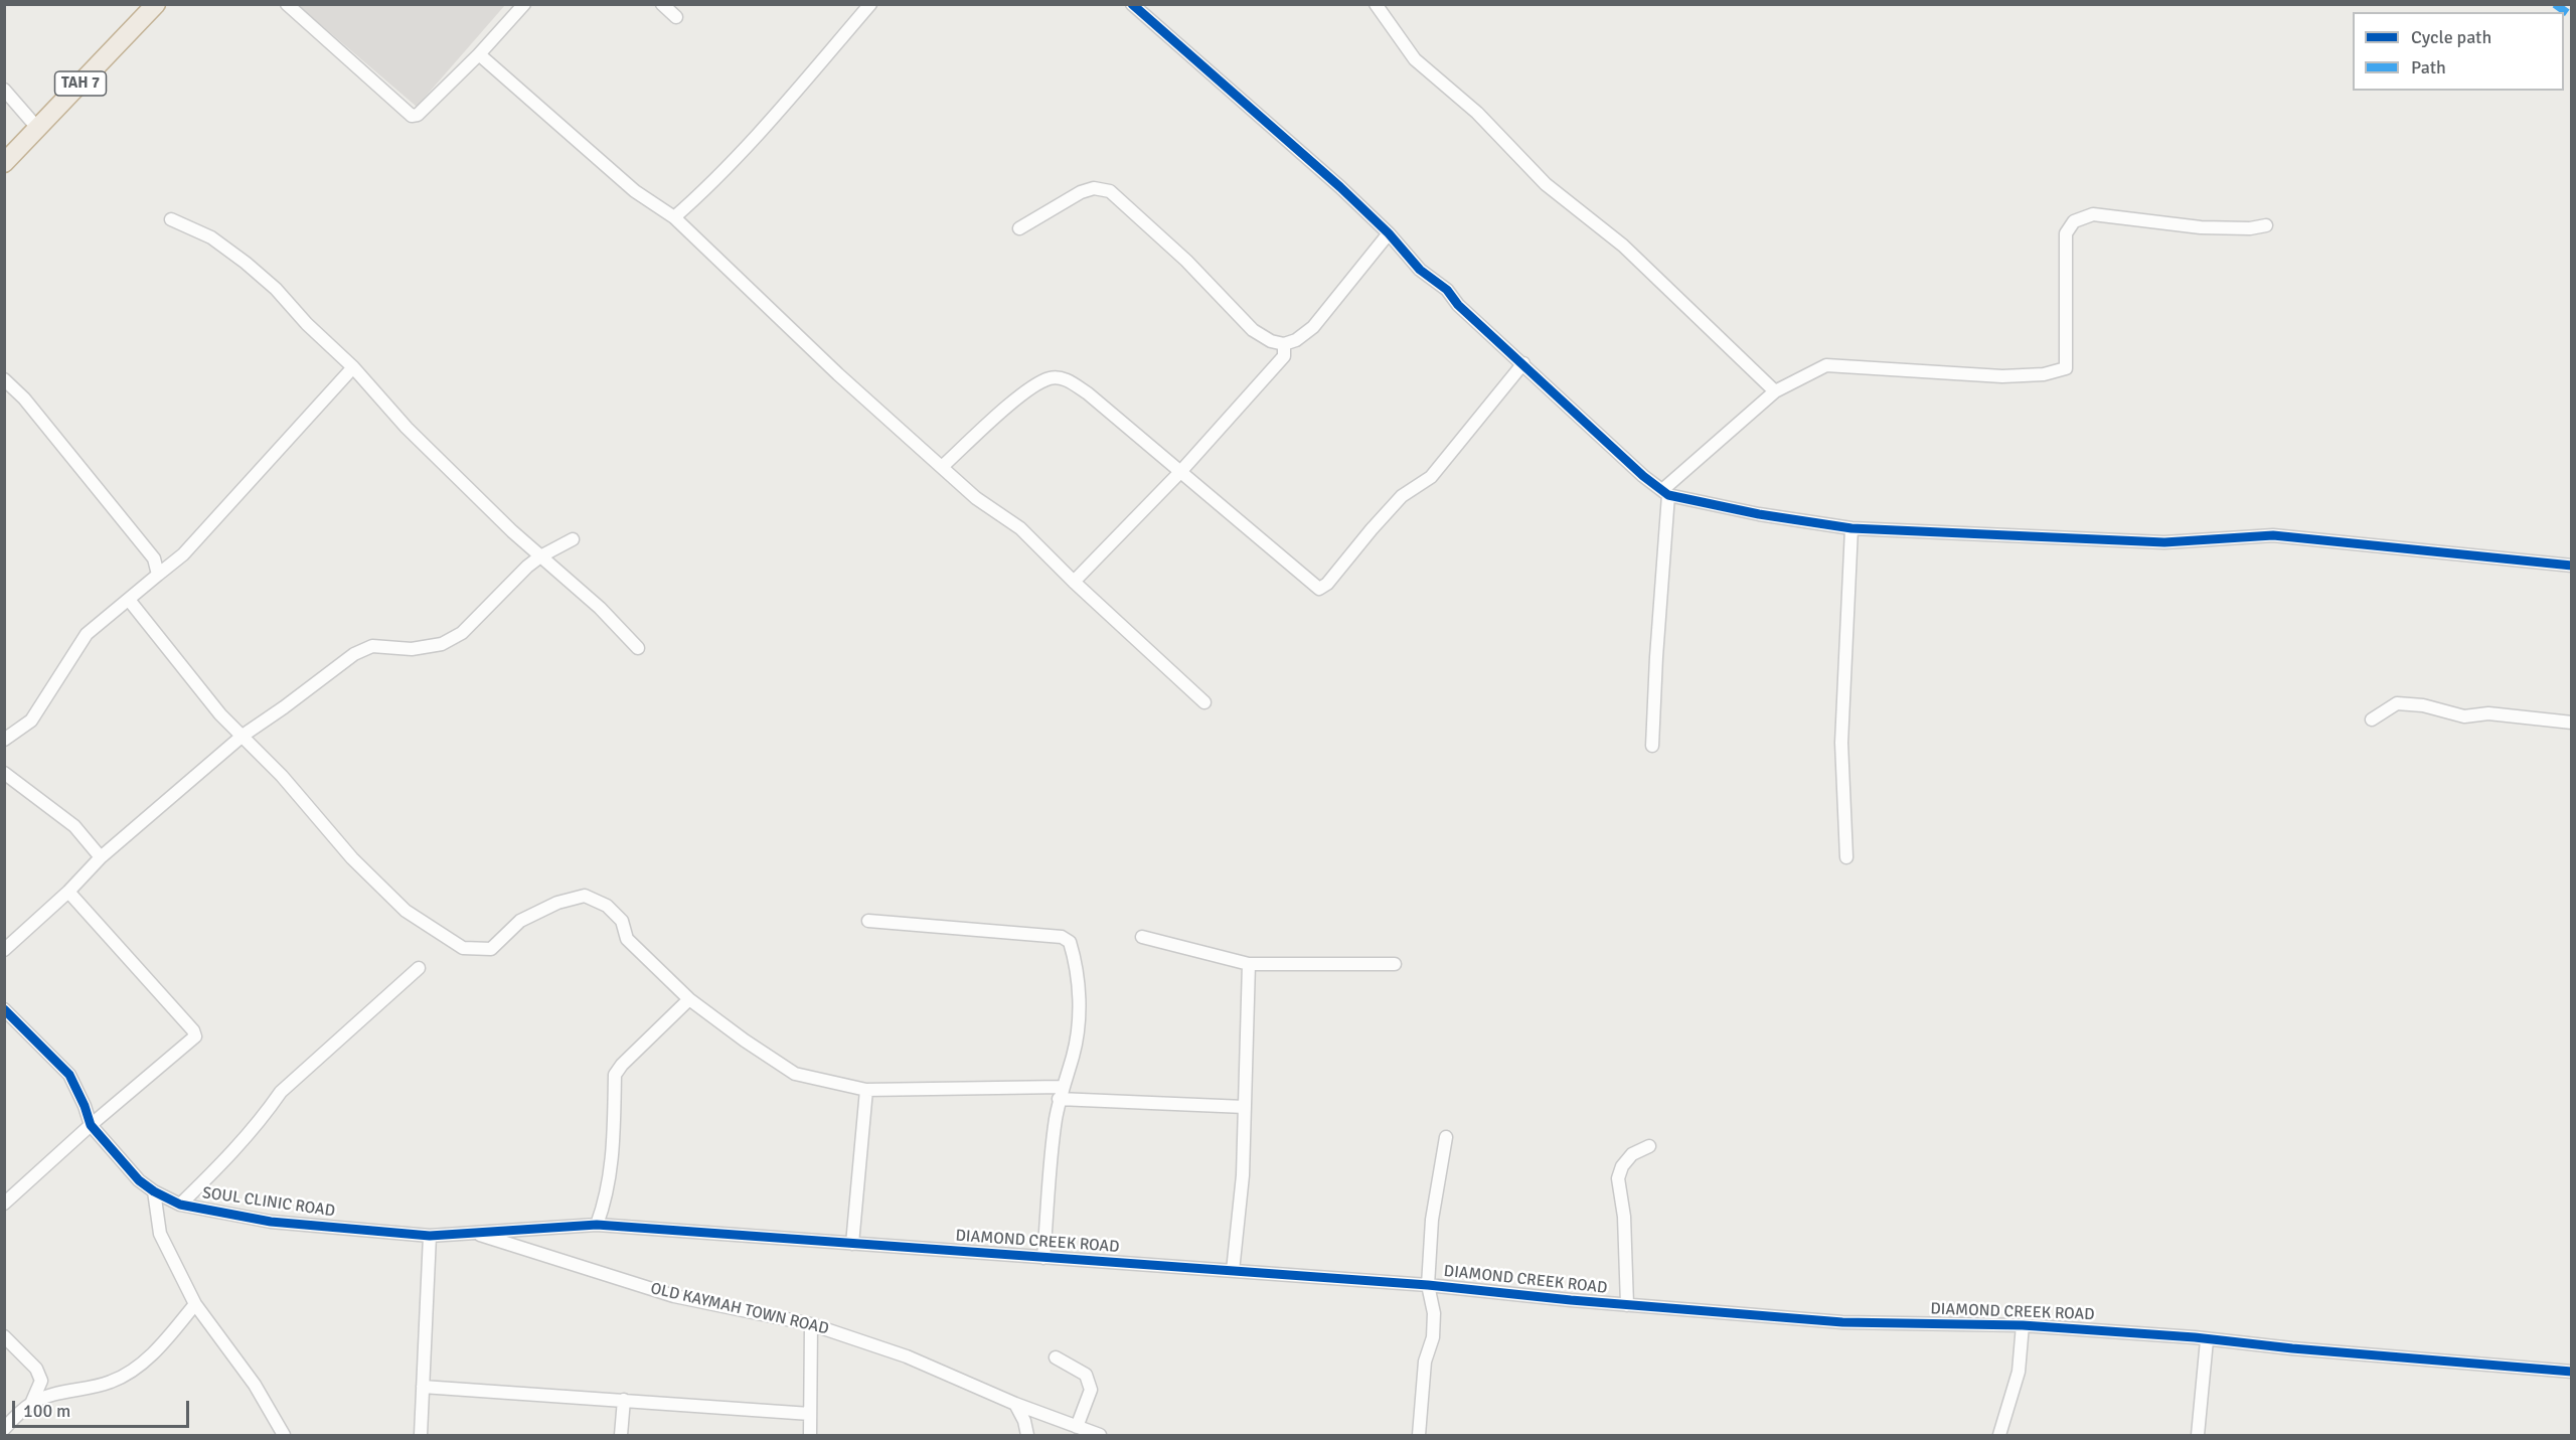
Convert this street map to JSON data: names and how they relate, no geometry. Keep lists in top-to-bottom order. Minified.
{"streets":{"highway":["TAH 7"],"street":["SOUL CLINIC ROAD","DIAMOND CREEK ROAD","OLD KAYMAH TOWN ROAD"]},"crossings":[["SOUL CLINIC ROAD","DIAMOND CREEK ROAD"],["SOUL CLINIC ROAD","OLD KAYMAH TOWN ROAD"],["DIAMOND CREEK ROAD","OLD KAYMAH TOWN ROAD"]],"legend":["Cycle path","Path"],"scale_bar":"100 m"}
